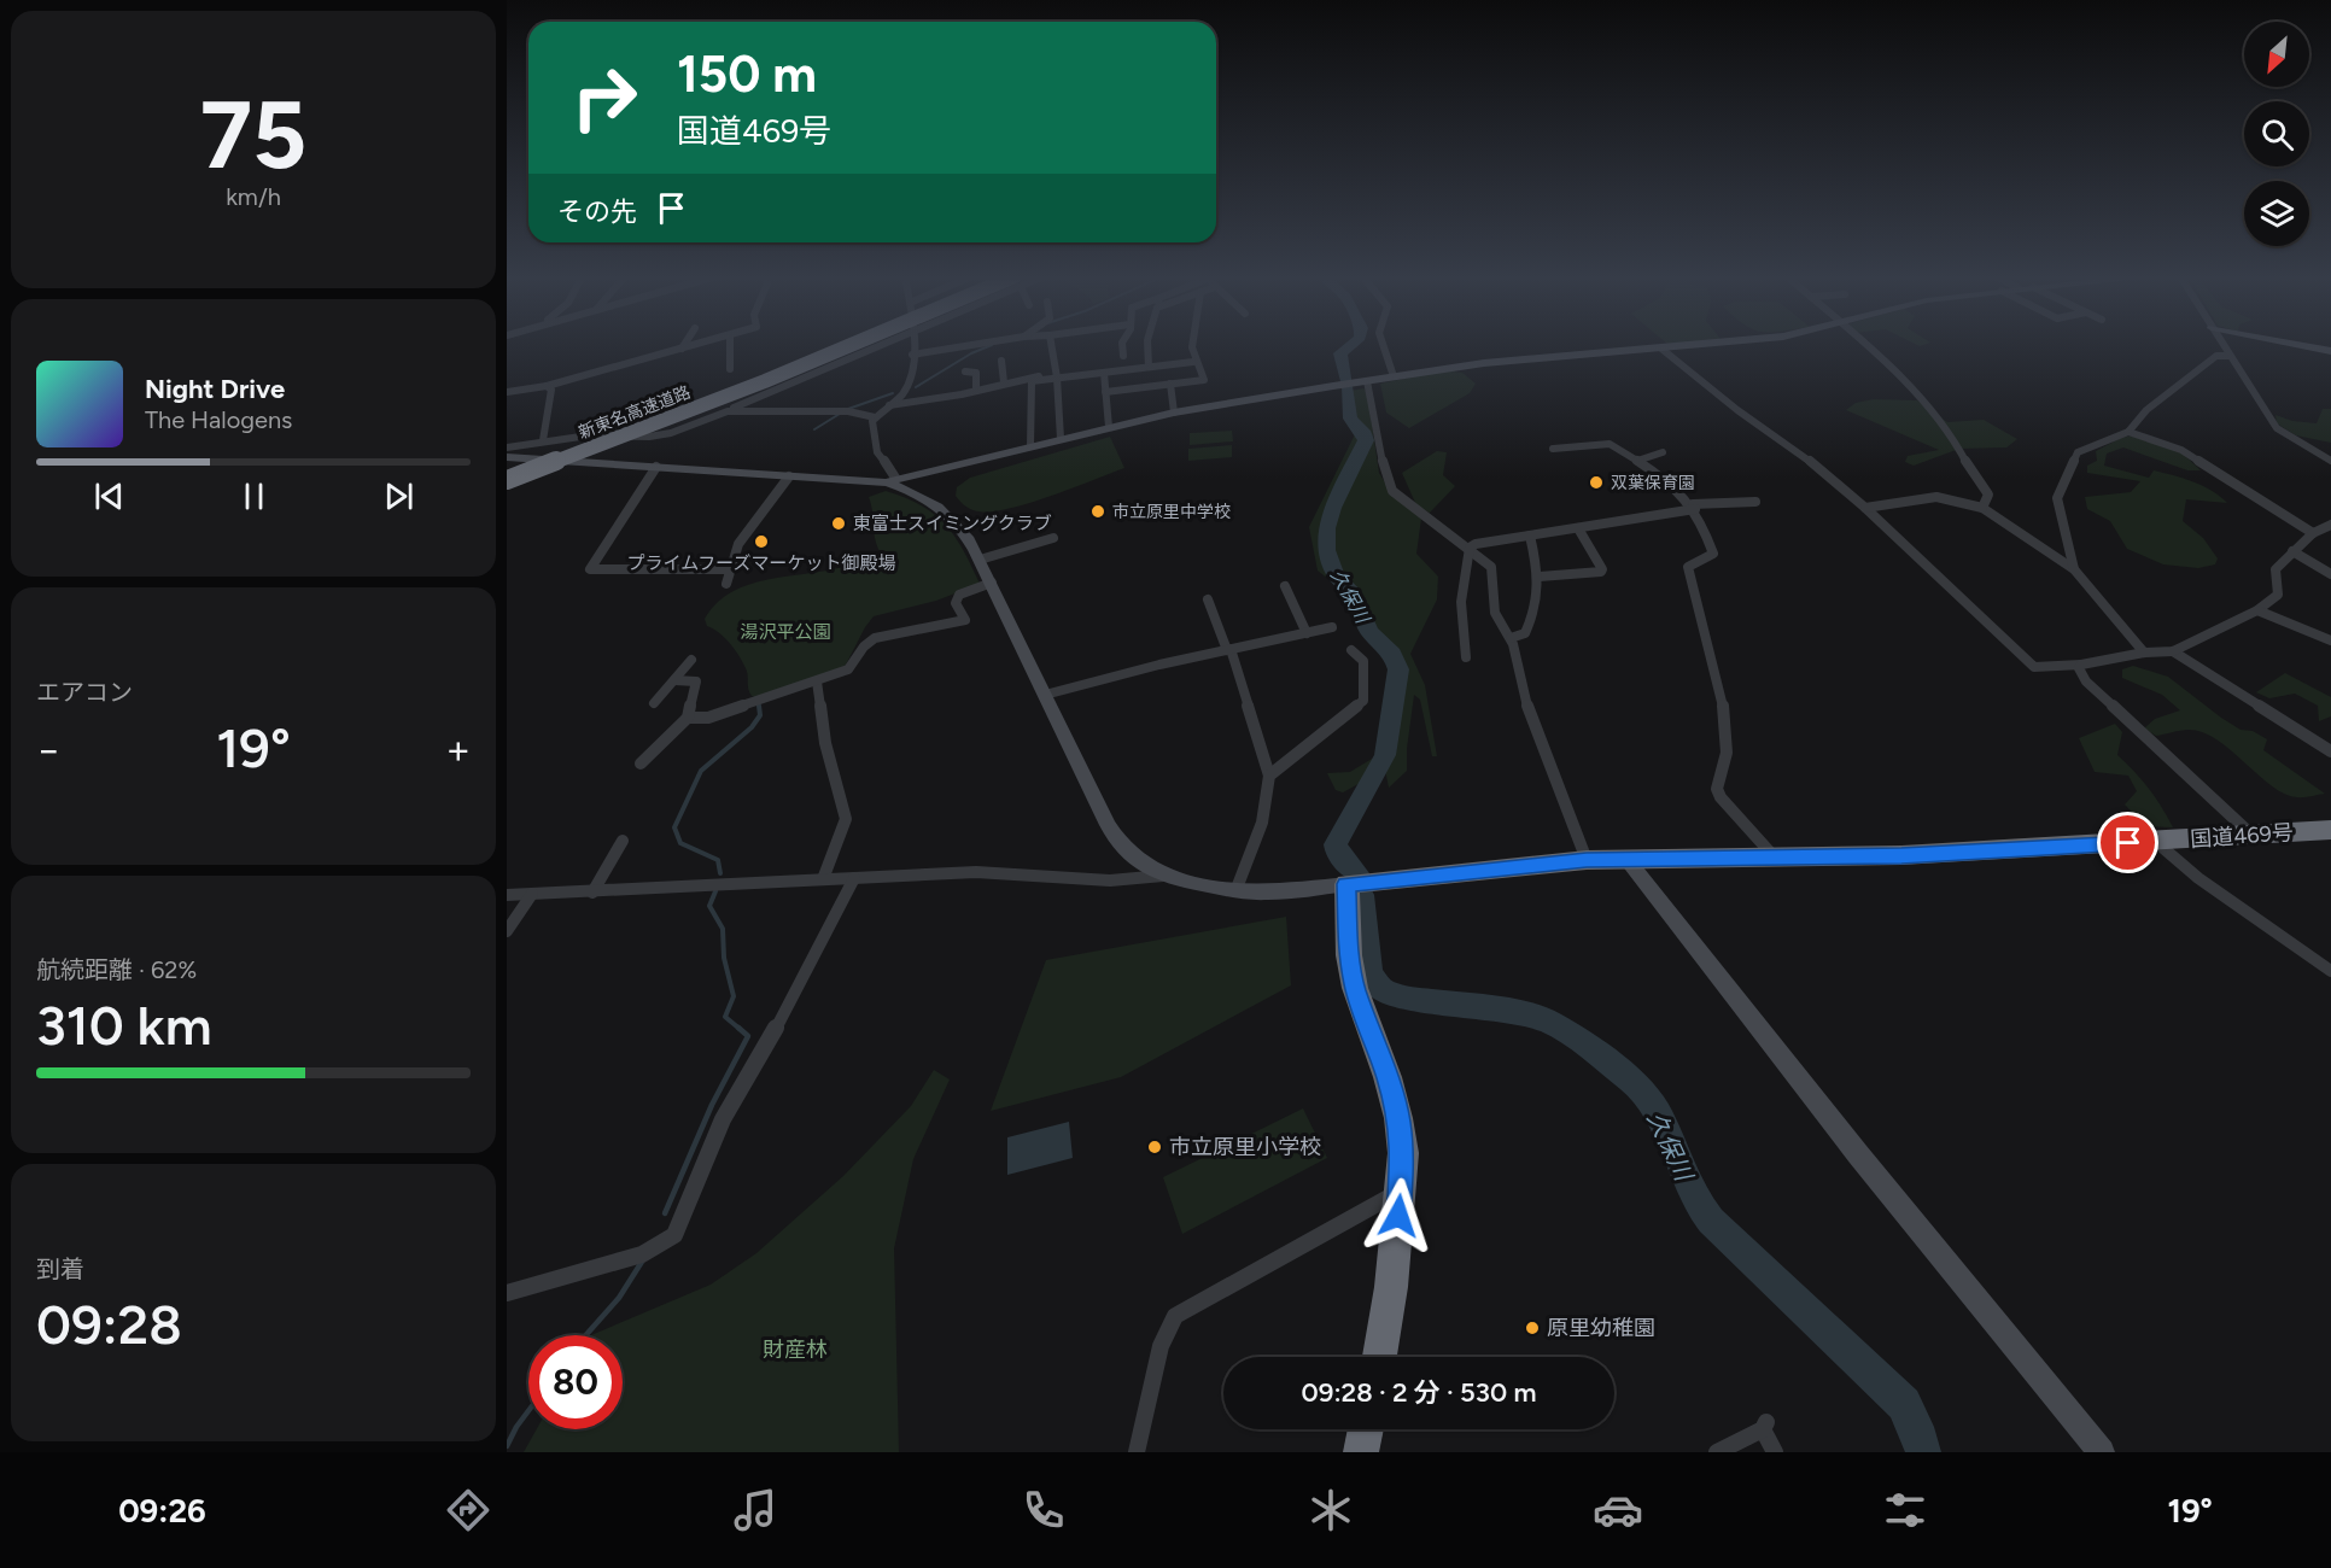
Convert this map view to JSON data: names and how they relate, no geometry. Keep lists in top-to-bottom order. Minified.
{"streets":{"highway":["新東名高速道路","国道469号"]},"water":["久保川"],"parks":["湯沢平公園","財産林"],"places":["双葉保育園","市立原里中学校","東富士スイミングクラブ","プライムフーズマーケット御殿場","市立原里小学校","原里幼稚園"],"north":"bottom left","page":{"tile":[["75","km/h"],"エアコン",["航続距離 · 62%","310 km"],["到着","09:28"]],"turn":["150 m","国道469号"],"then":"その先","song":["Night Drive","The Halogens"],"heat":["−","19°","+"],"limit":"80","trip":"09:28 · 2 分 · 530 m","tabs":["09:26","19°"]}}
